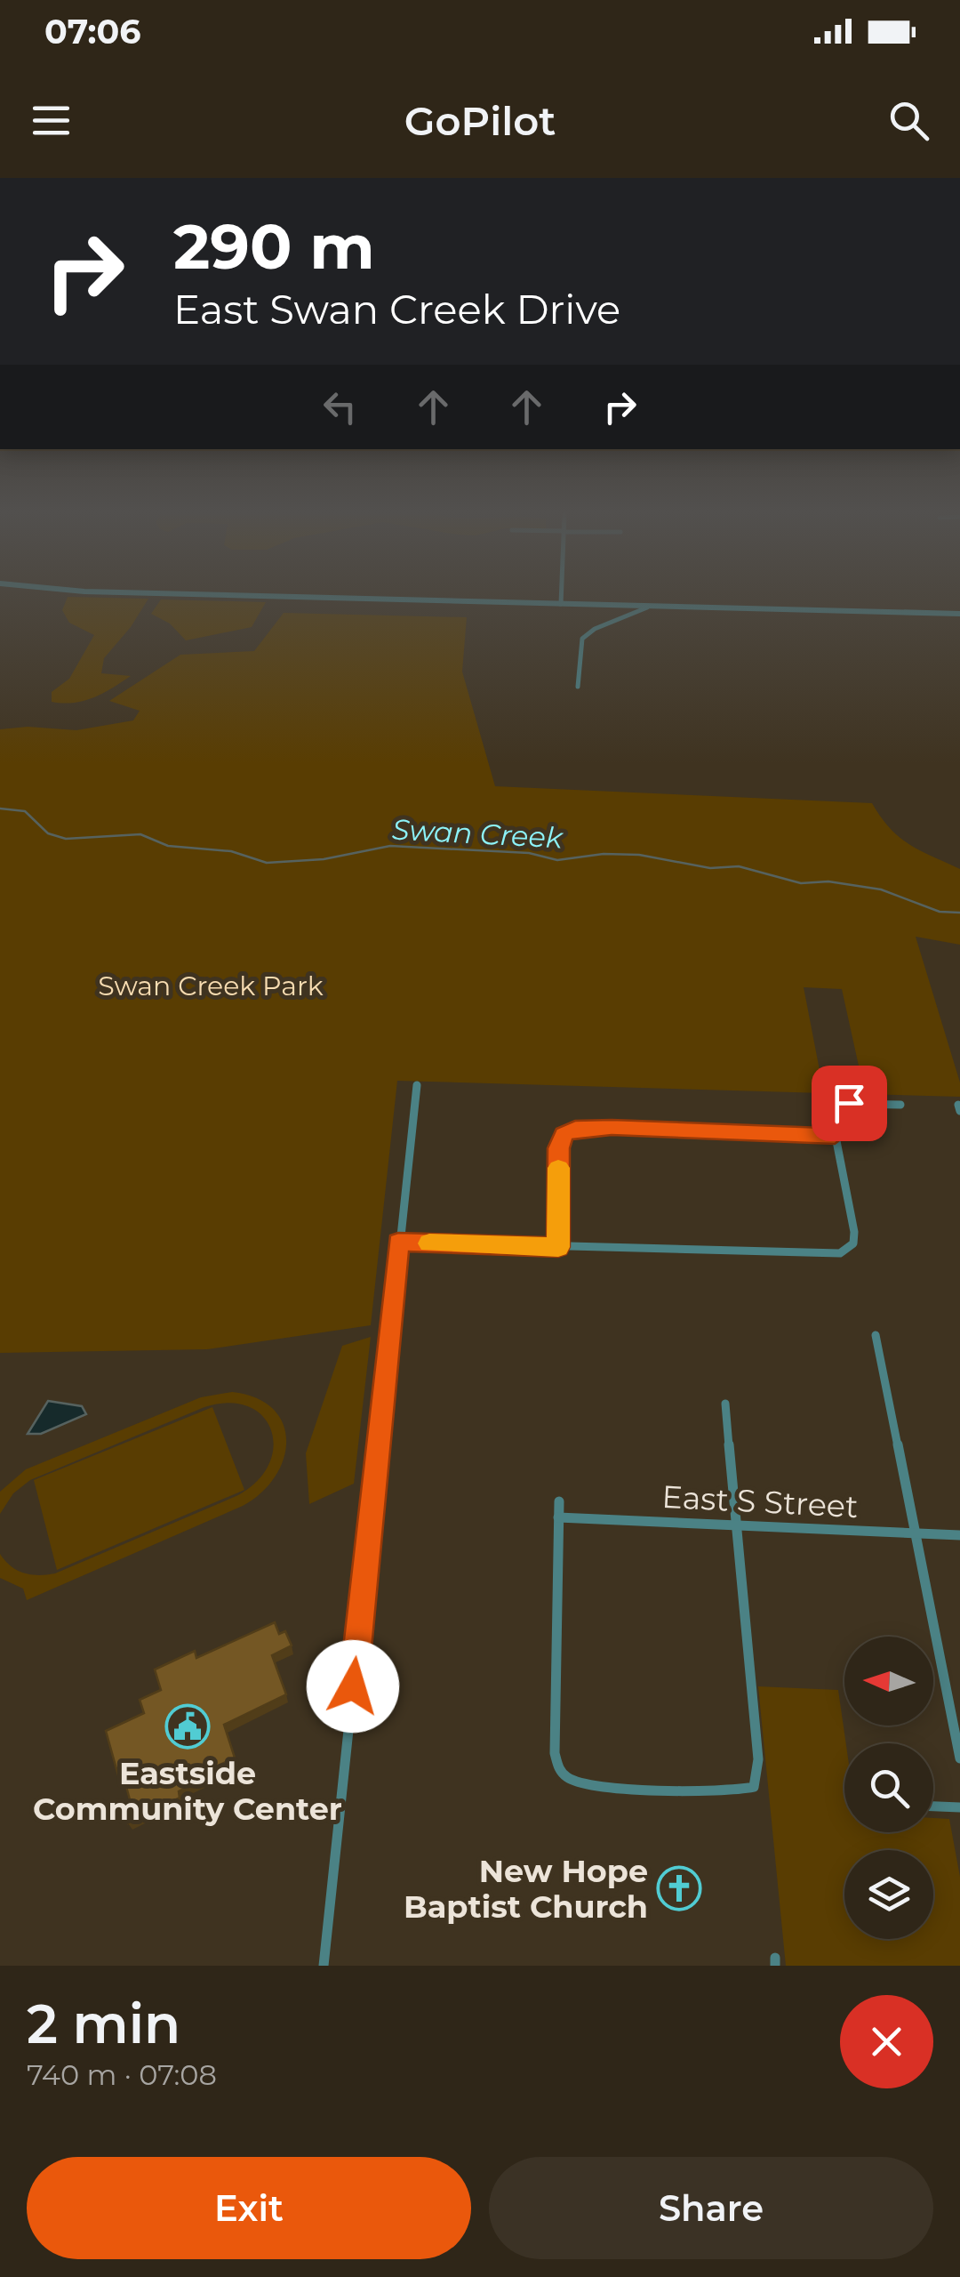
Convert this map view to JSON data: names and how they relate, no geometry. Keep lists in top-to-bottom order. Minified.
{"streets":{"street":["East S Street"]},"water":["Swan Creek"],"parks":["Swan Creek Park"],"places":{"public building":["Eastside Community Center"],"church":["New Hope Baptist Church"]},"north":"left","page":{"status":"07:06","header":"GoPilot","turn":["290 m","East Swan Creek Drive"],"heading":["2 min","740 m · 07:08"],"buttons":["Exit","Share"]}}
